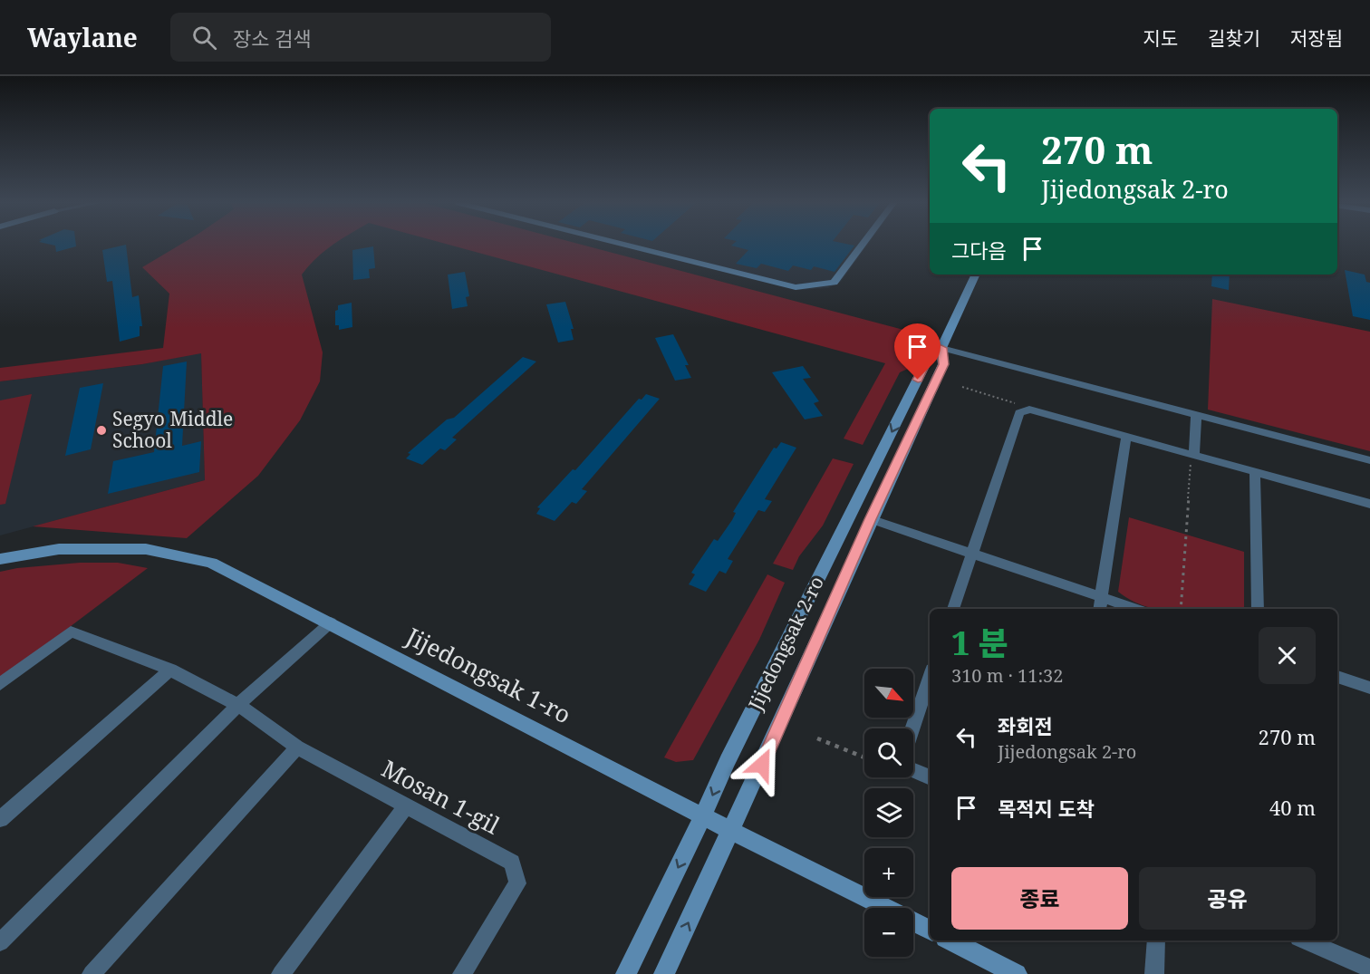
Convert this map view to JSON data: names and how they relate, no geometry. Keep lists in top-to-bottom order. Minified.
{"streets":{"street":["Jijedongsak 2-ro","Jijedongsak 1-ro","Mosan 1-gil"]},"crossings":[["Jijedongsak 2-ro","Jijedongsak 1-ro"]],"places":["Segyo Middle School"],"north":"bottom right","page":{"header":"Waylane","search":"장소 검색","nav":["지도","길찾기","저장됨"],"turn":["270 m","Jijedongsak 2-ro"],"then":"그다음","heading":["1 분","310 m · 11:32"],"map_buttons":["+","−"],"list":[{"name":"좌회전","note":"Jijedongsak 2-ro","value":"270 m"},{"name":"목적지 도착","value":"40 m"}],"buttons":["종료","공유"]}}
